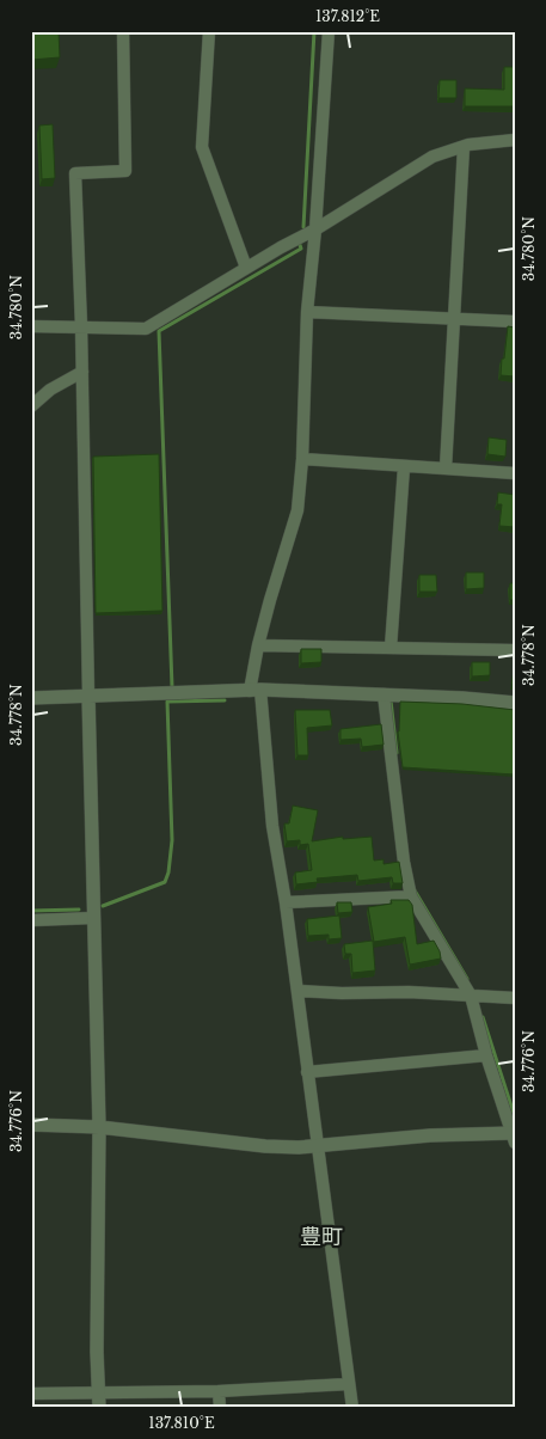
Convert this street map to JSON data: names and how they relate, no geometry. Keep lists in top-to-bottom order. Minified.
{"districts":["豊町"],"coordinates":["137.812°E","34.780°N","34.778°N","34.776°N","137.810°E"]}
